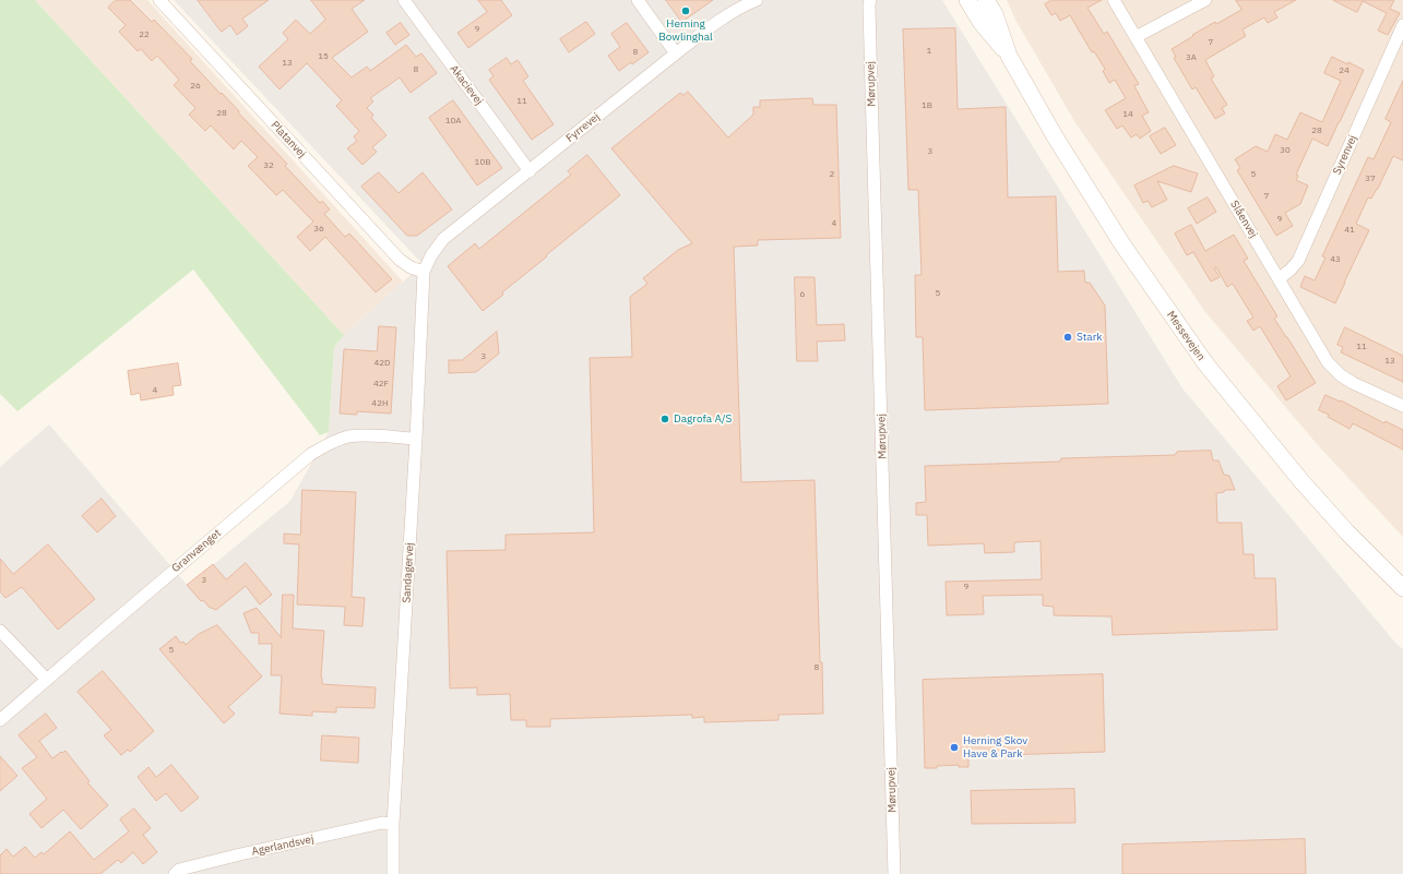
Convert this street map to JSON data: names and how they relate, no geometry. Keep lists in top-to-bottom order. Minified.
{"streets":{"main road":["Messevejen"],"street":["Mørupvej","Akacievej","Fyrrevej","Platanvej","Syrenvej","Slåenvej","Granvænget","Sandagervej","Agerlandsvej"]},"crossings":[["Akacievej","Fyrrevej"],["Fyrrevej","Platanvej"],["Fyrrevej","Sandagervej"],["Platanvej","Sandagervej"],["Syrenvej","Slåenvej"],["Granvænget","Sandagervej"],["Sandagervej","Agerlandsvej"]],"places":["Herning Bowlinghal","Stark","Dagrofa A/S","Herning Skov Have & Park"],"house_numbers":["9","22","7","1","8","15","3A","13","8","24","26","11","1B","28","14","10A","28","30","3","10B","32","2","5","37","7","9","4","36","41","43","5","6","11","3","13","42D","42F","4","42H","3","9","5","8"]}
